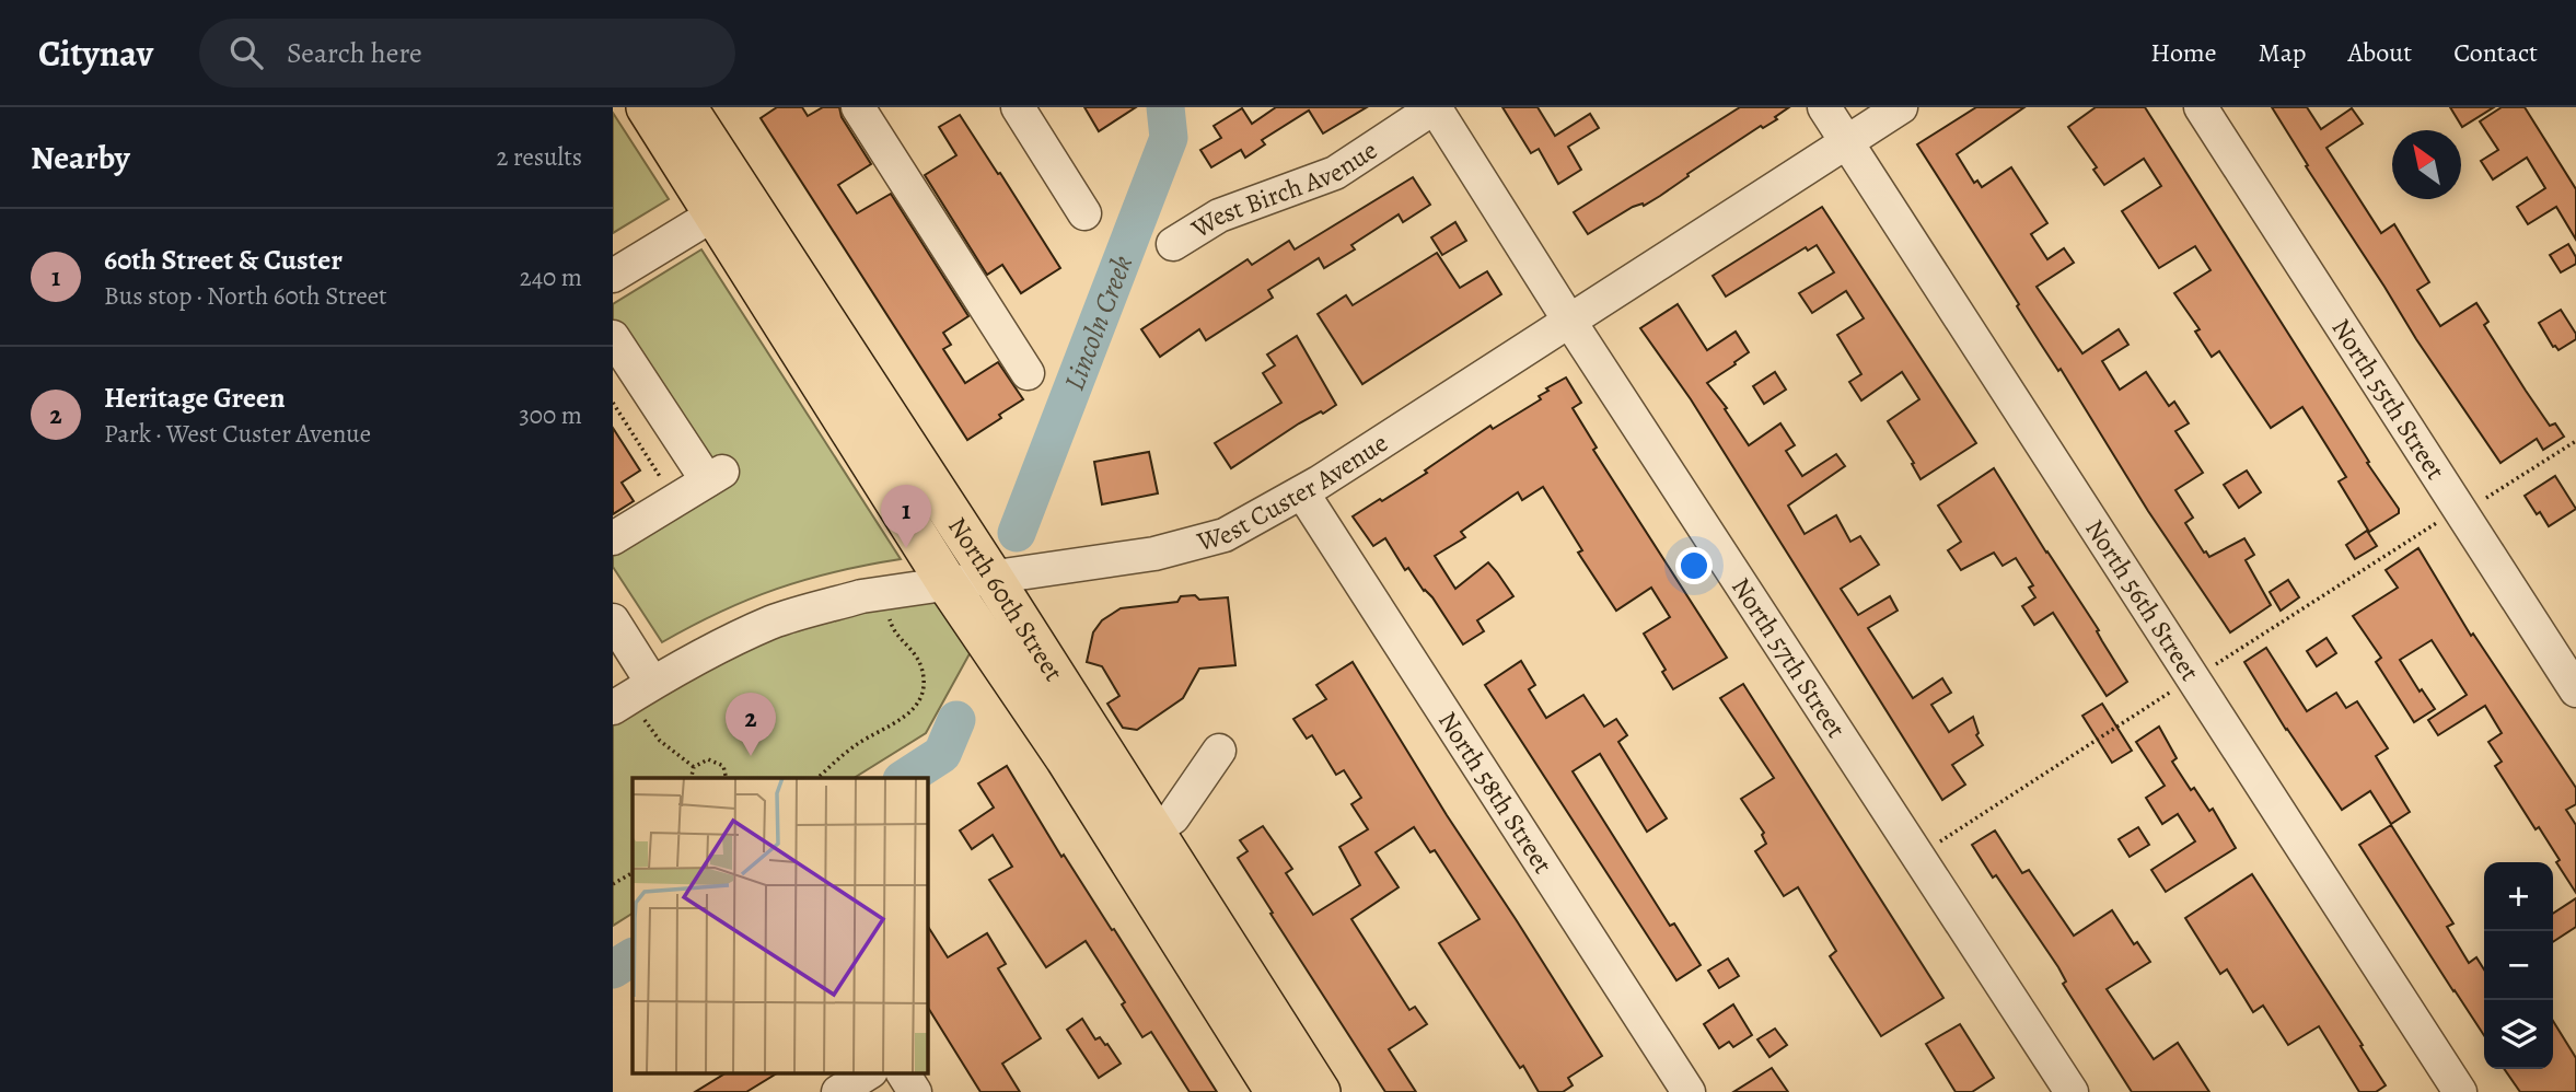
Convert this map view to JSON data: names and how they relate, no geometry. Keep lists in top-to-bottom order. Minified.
{"streets":{"main road":["North 60th Street"],"street":["West Birch Avenue","North 55th Street","West Custer Avenue","North 56th Street","North 57th Street","North 58th Street"]},"crossings":[["West Birch Avenue","North 57th Street"],["West Custer Avenue","North 60th Street"],["West Custer Avenue","North 56th Street"],["West Custer Avenue","North 57th Street"],["West Custer Avenue","North 58th Street"]],"water":["Lincoln Creek"],"north":"top left","page":{"header":"Citynav","search":"Search here","nav":["Home","Map","About","Contact"],"heading":["Nearby","2 results"],"list":[{"mark":"1","name":"60th Street & Custer","note":"Bus stop · North 60th Street","value":"240 m"},{"mark":"2","name":"Heritage Green","note":"Park · West Custer Avenue","value":"300 m"}],"pins":["1","2"],"map_buttons":["+","−"]}}
